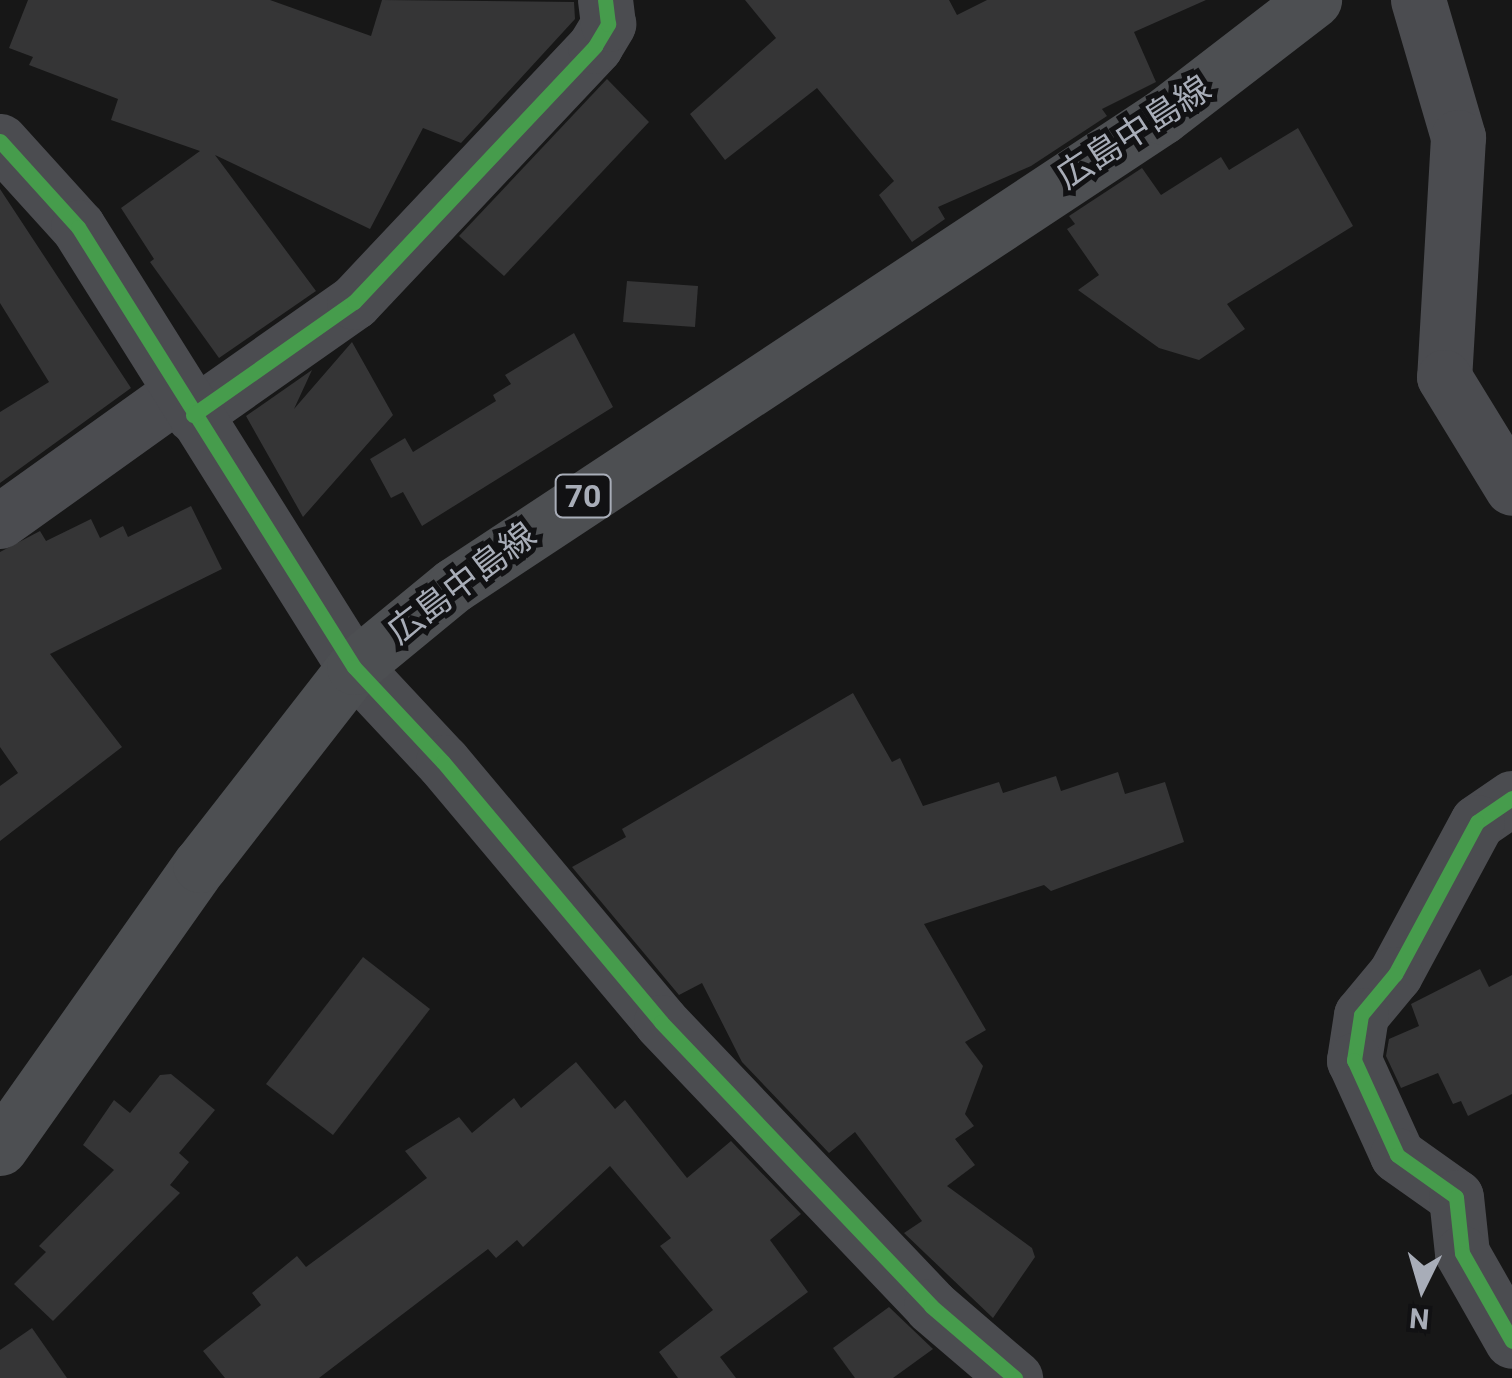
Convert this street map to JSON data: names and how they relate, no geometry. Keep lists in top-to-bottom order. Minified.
{"streets":{"main road":["広島中島線","70"]},"north":"bottom"}
